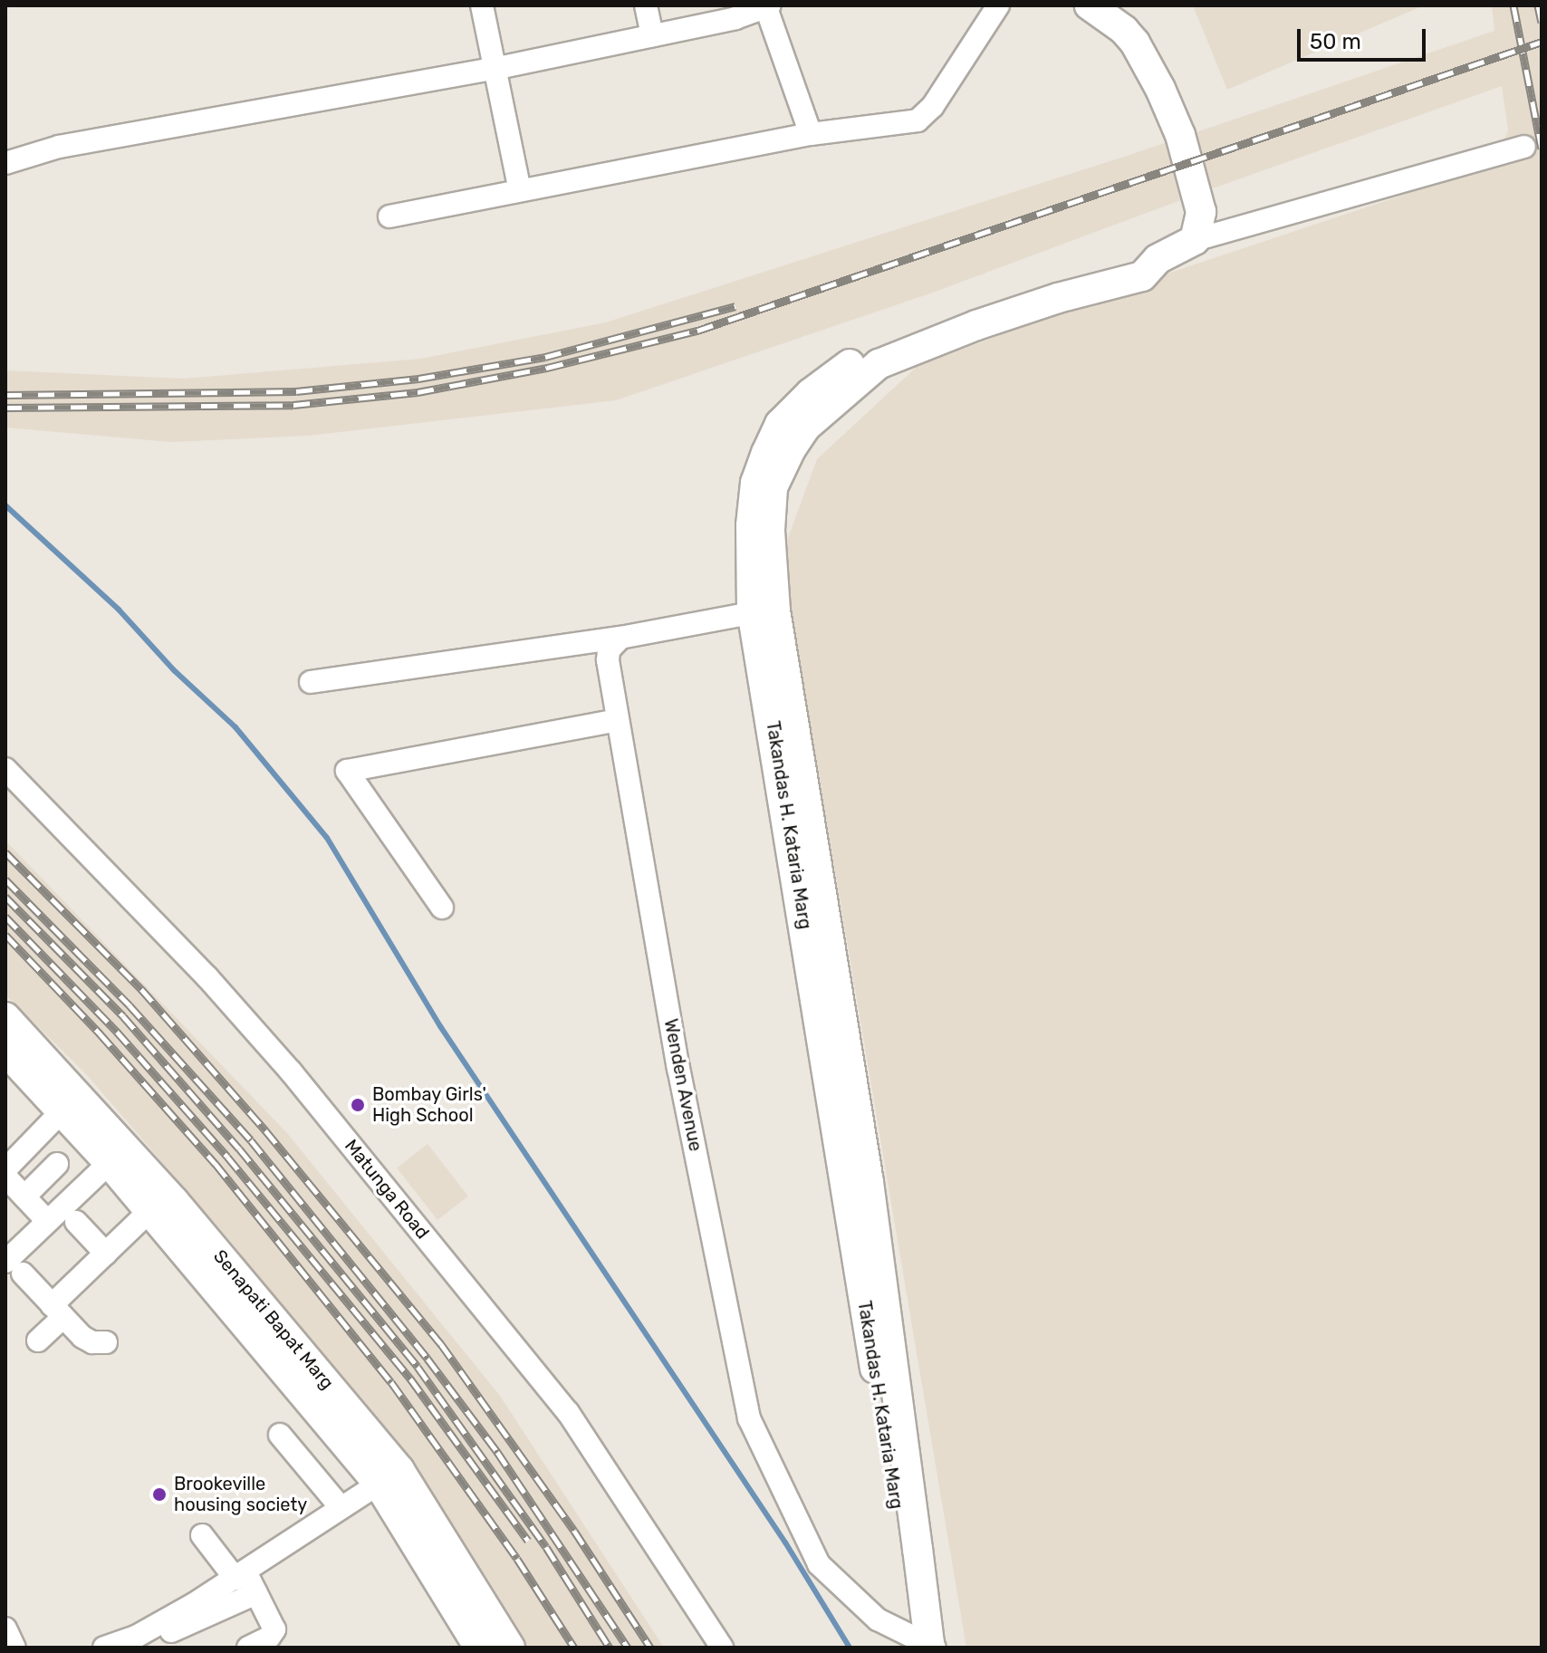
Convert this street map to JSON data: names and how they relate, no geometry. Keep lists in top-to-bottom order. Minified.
{"streets":{"main road":["Takandas H. Kataria Marg","Senapati Bapat Marg"],"street":["Wenden Avenue","Matunga Road"]},"crossings":[["Takandas H. Kataria Marg","Wenden Avenue"]],"places":["Bombay Girls' High School","Brookeville housing society"],"scale_bar":"50 m"}
